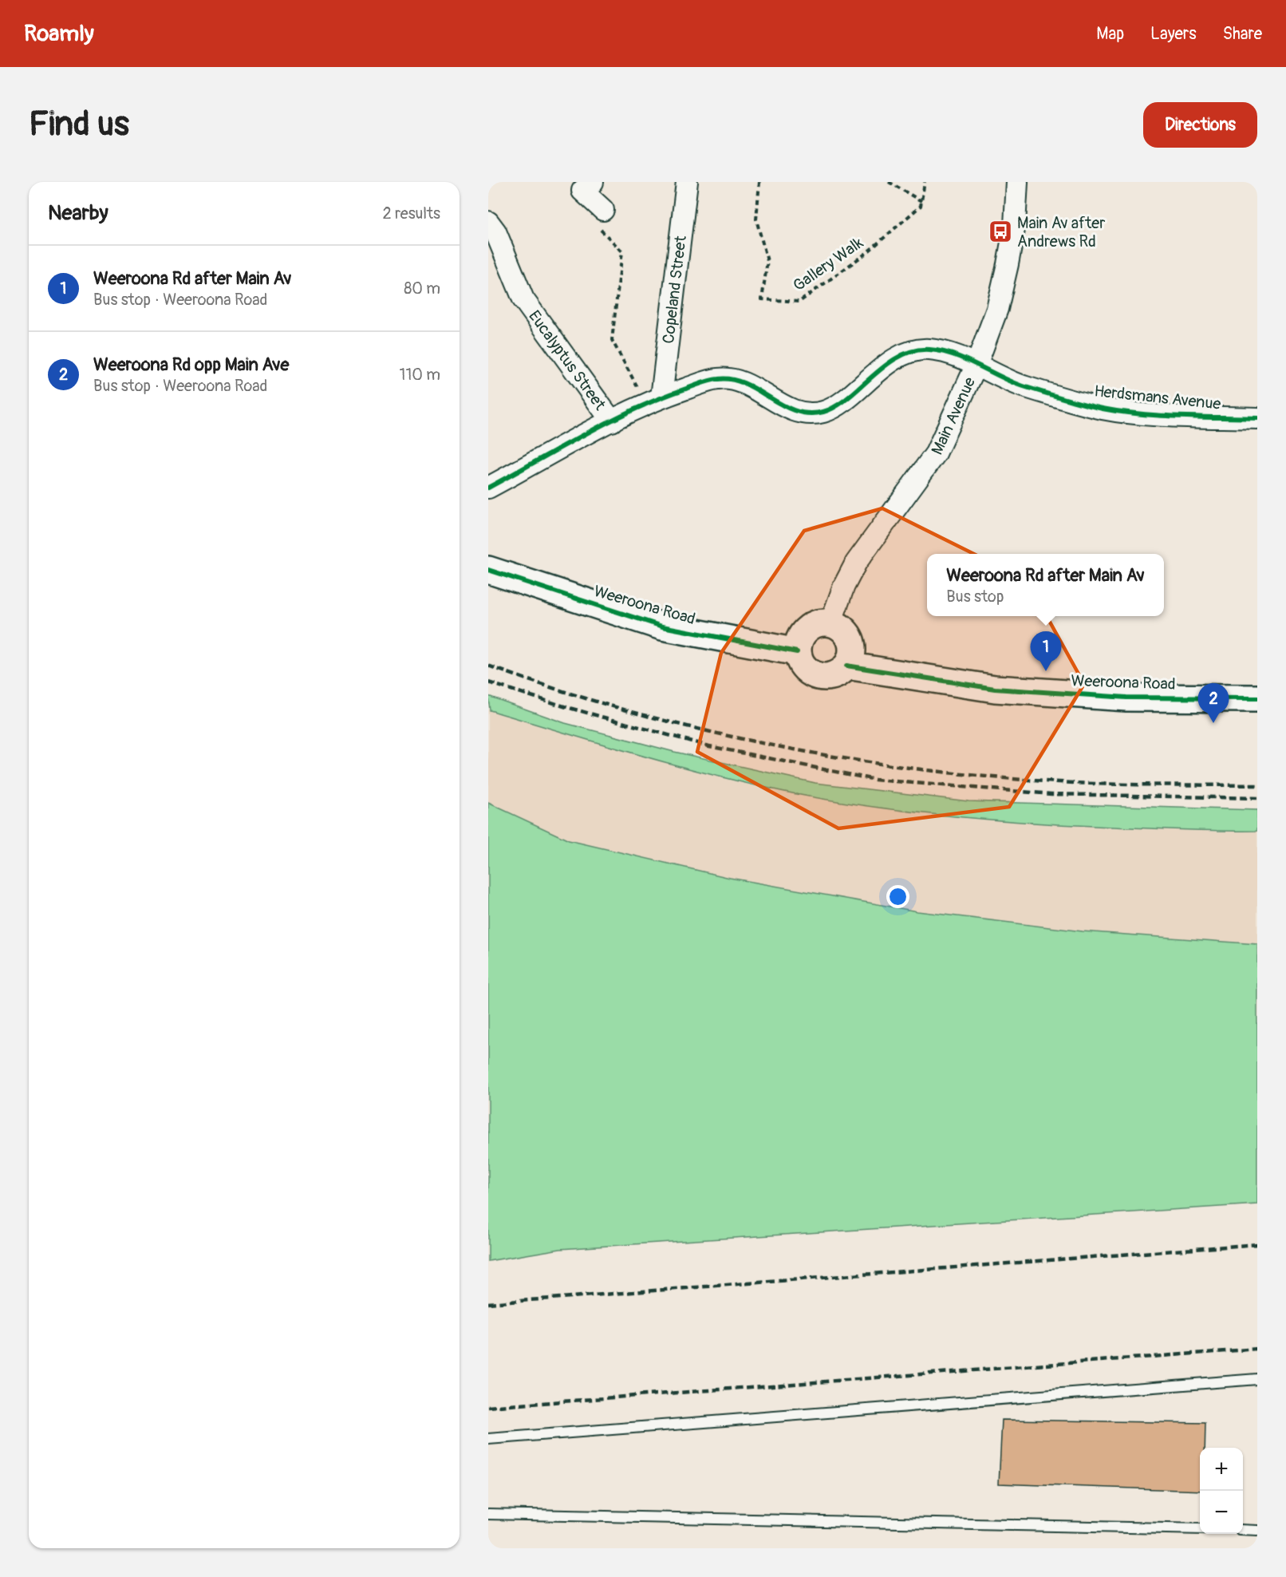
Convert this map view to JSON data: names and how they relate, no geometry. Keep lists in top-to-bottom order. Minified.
{"streets":{"main road":["Weeroona Road"],"street":["Copeland Street","Eucalyptus Street","Herdsmans Avenue","Main Avenue"],"path":["Gallery Walk"]},"crossings":[["Copeland Street","Herdsmans Avenue"],["Eucalyptus Street","Herdsmans Avenue"],["Herdsmans Avenue","Main Avenue"],["Main Avenue","Weeroona Road"]],"places":{"bus stop":["Main Av after Andrews Rd"]},"page":{"header":"Roamly","nav":["Map","Layers","Share"],"buttons":"Directions","title":"Find us","heading":["Nearby","2 results"],"list":[{"mark":"1","name":"Weeroona Rd after Main Av","note":"Bus stop · Weeroona Road","value":"80 m"},{"mark":"2","name":"Weeroona Rd opp Main Ave","note":"Bus stop · Weeroona Road","value":"110 m"}],"popup":["Weeroona Rd after Main Av","Bus stop"],"pins":["1","2"],"map_buttons":["+","−"]}}
